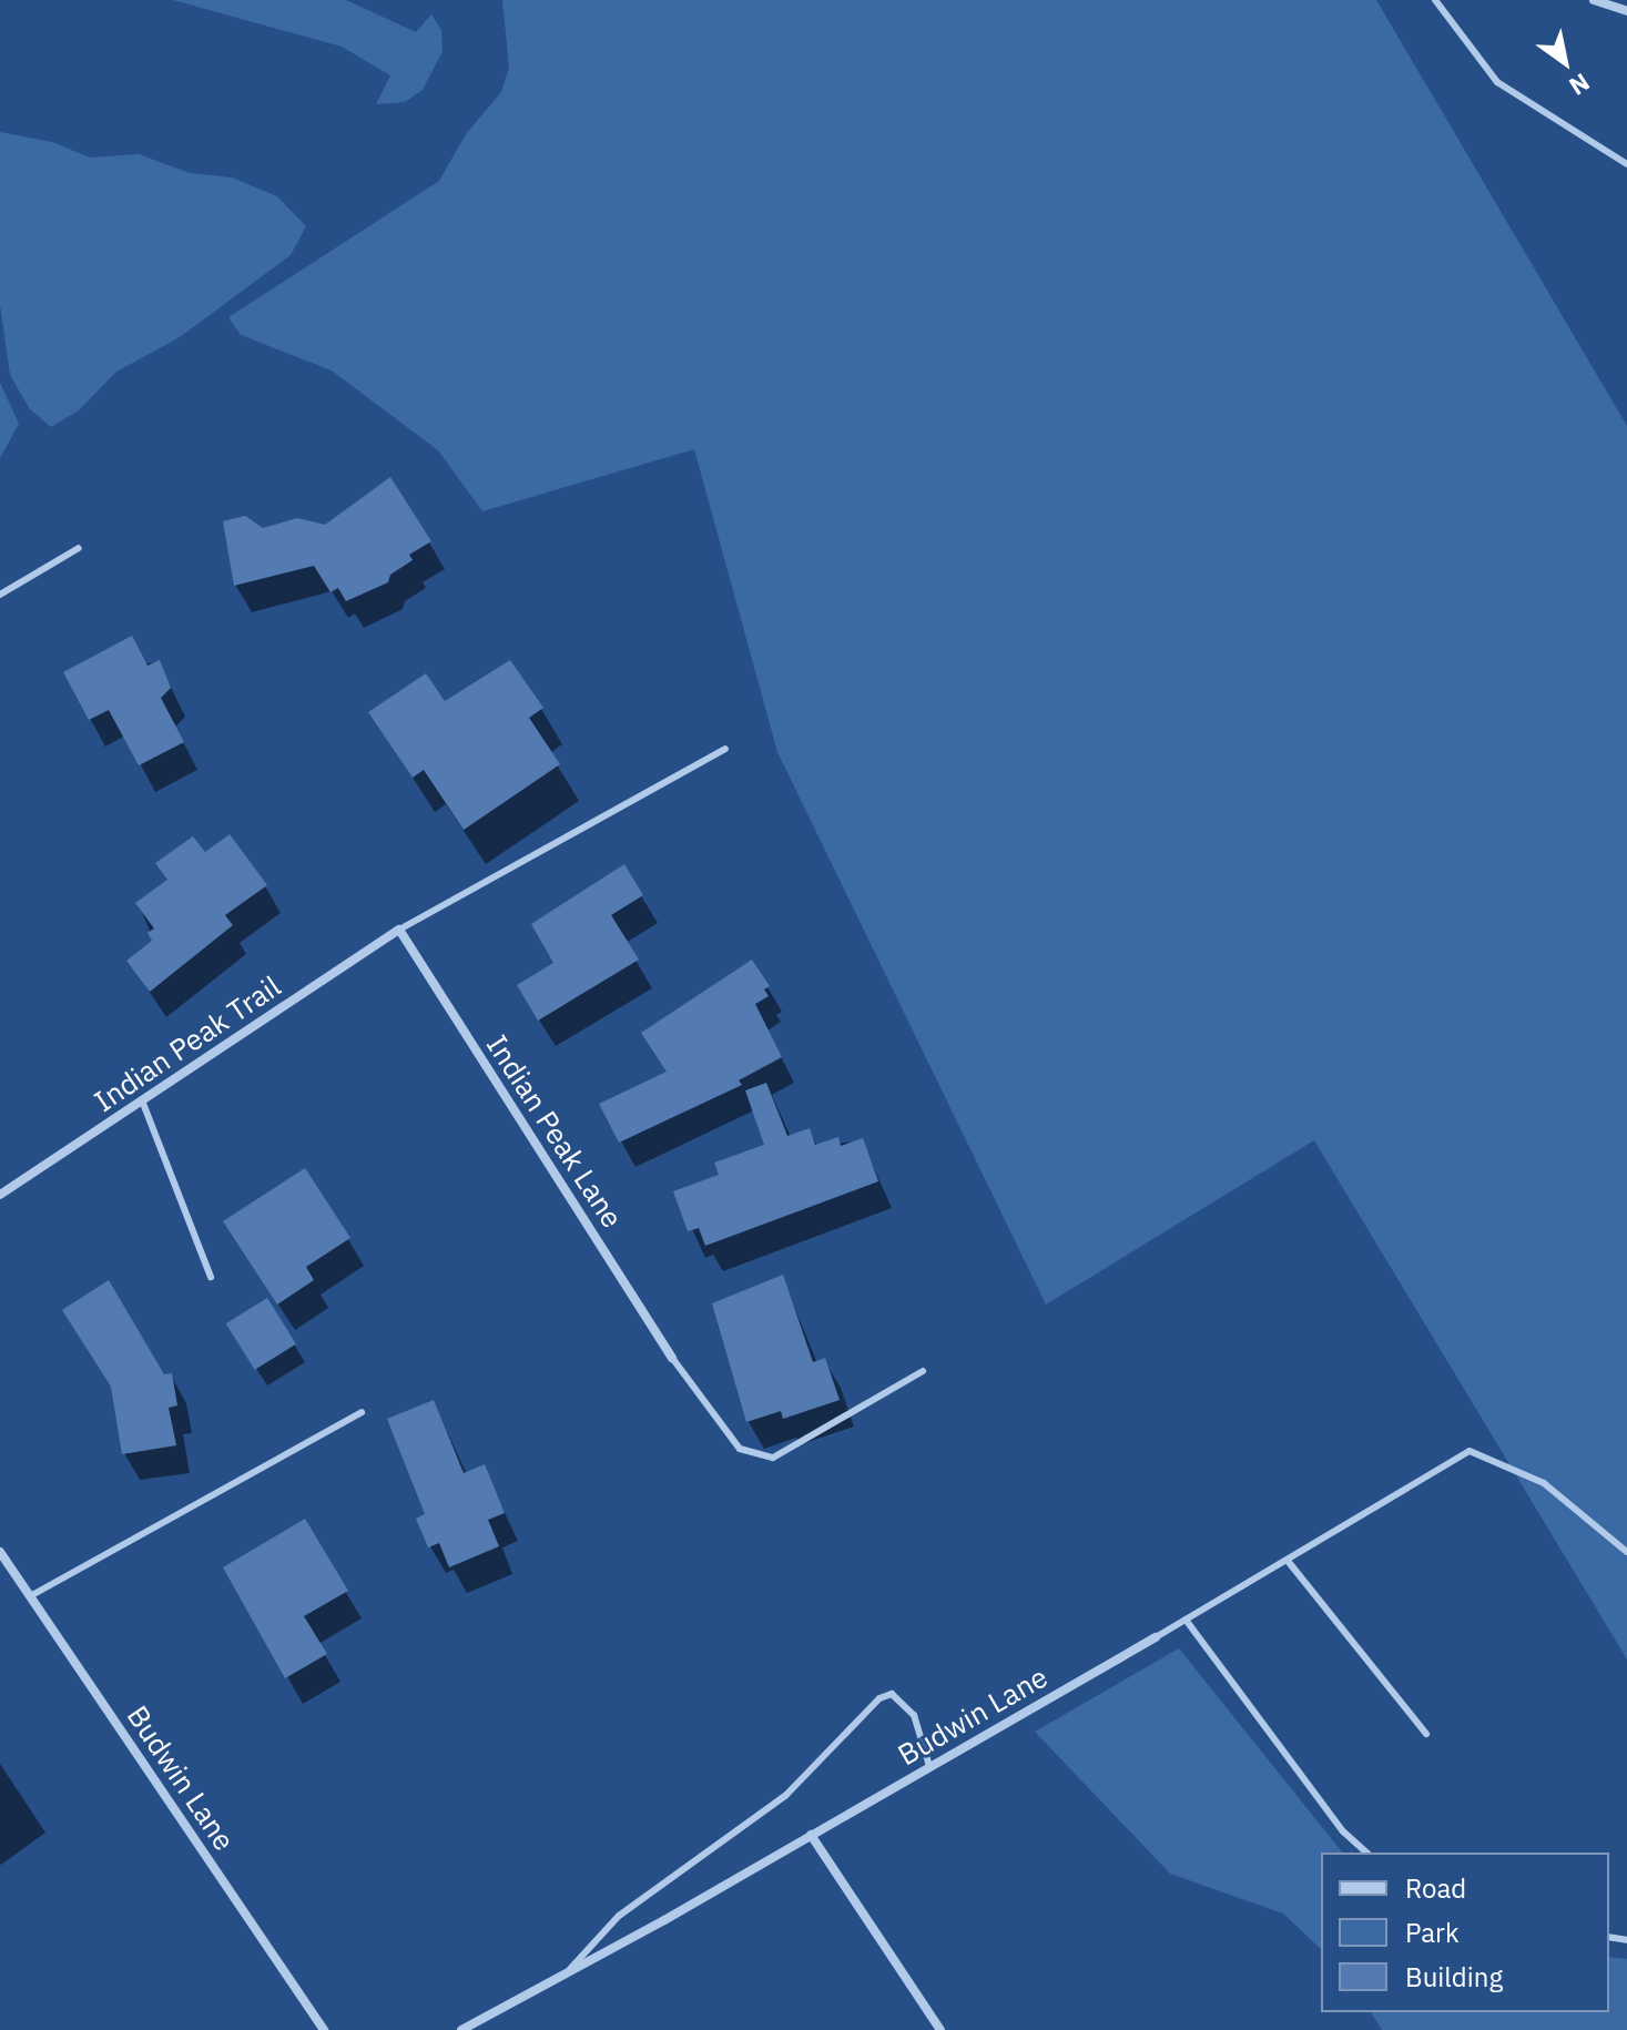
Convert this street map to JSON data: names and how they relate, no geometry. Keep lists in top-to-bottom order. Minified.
{"streets":{"street":["Indian Peak Trail","Indian Peak Lane","Budwin Lane"]},"crossings":[["Indian Peak Trail","Indian Peak Lane"]],"legend":["Road","Park","Building"],"north":"bottom right"}
